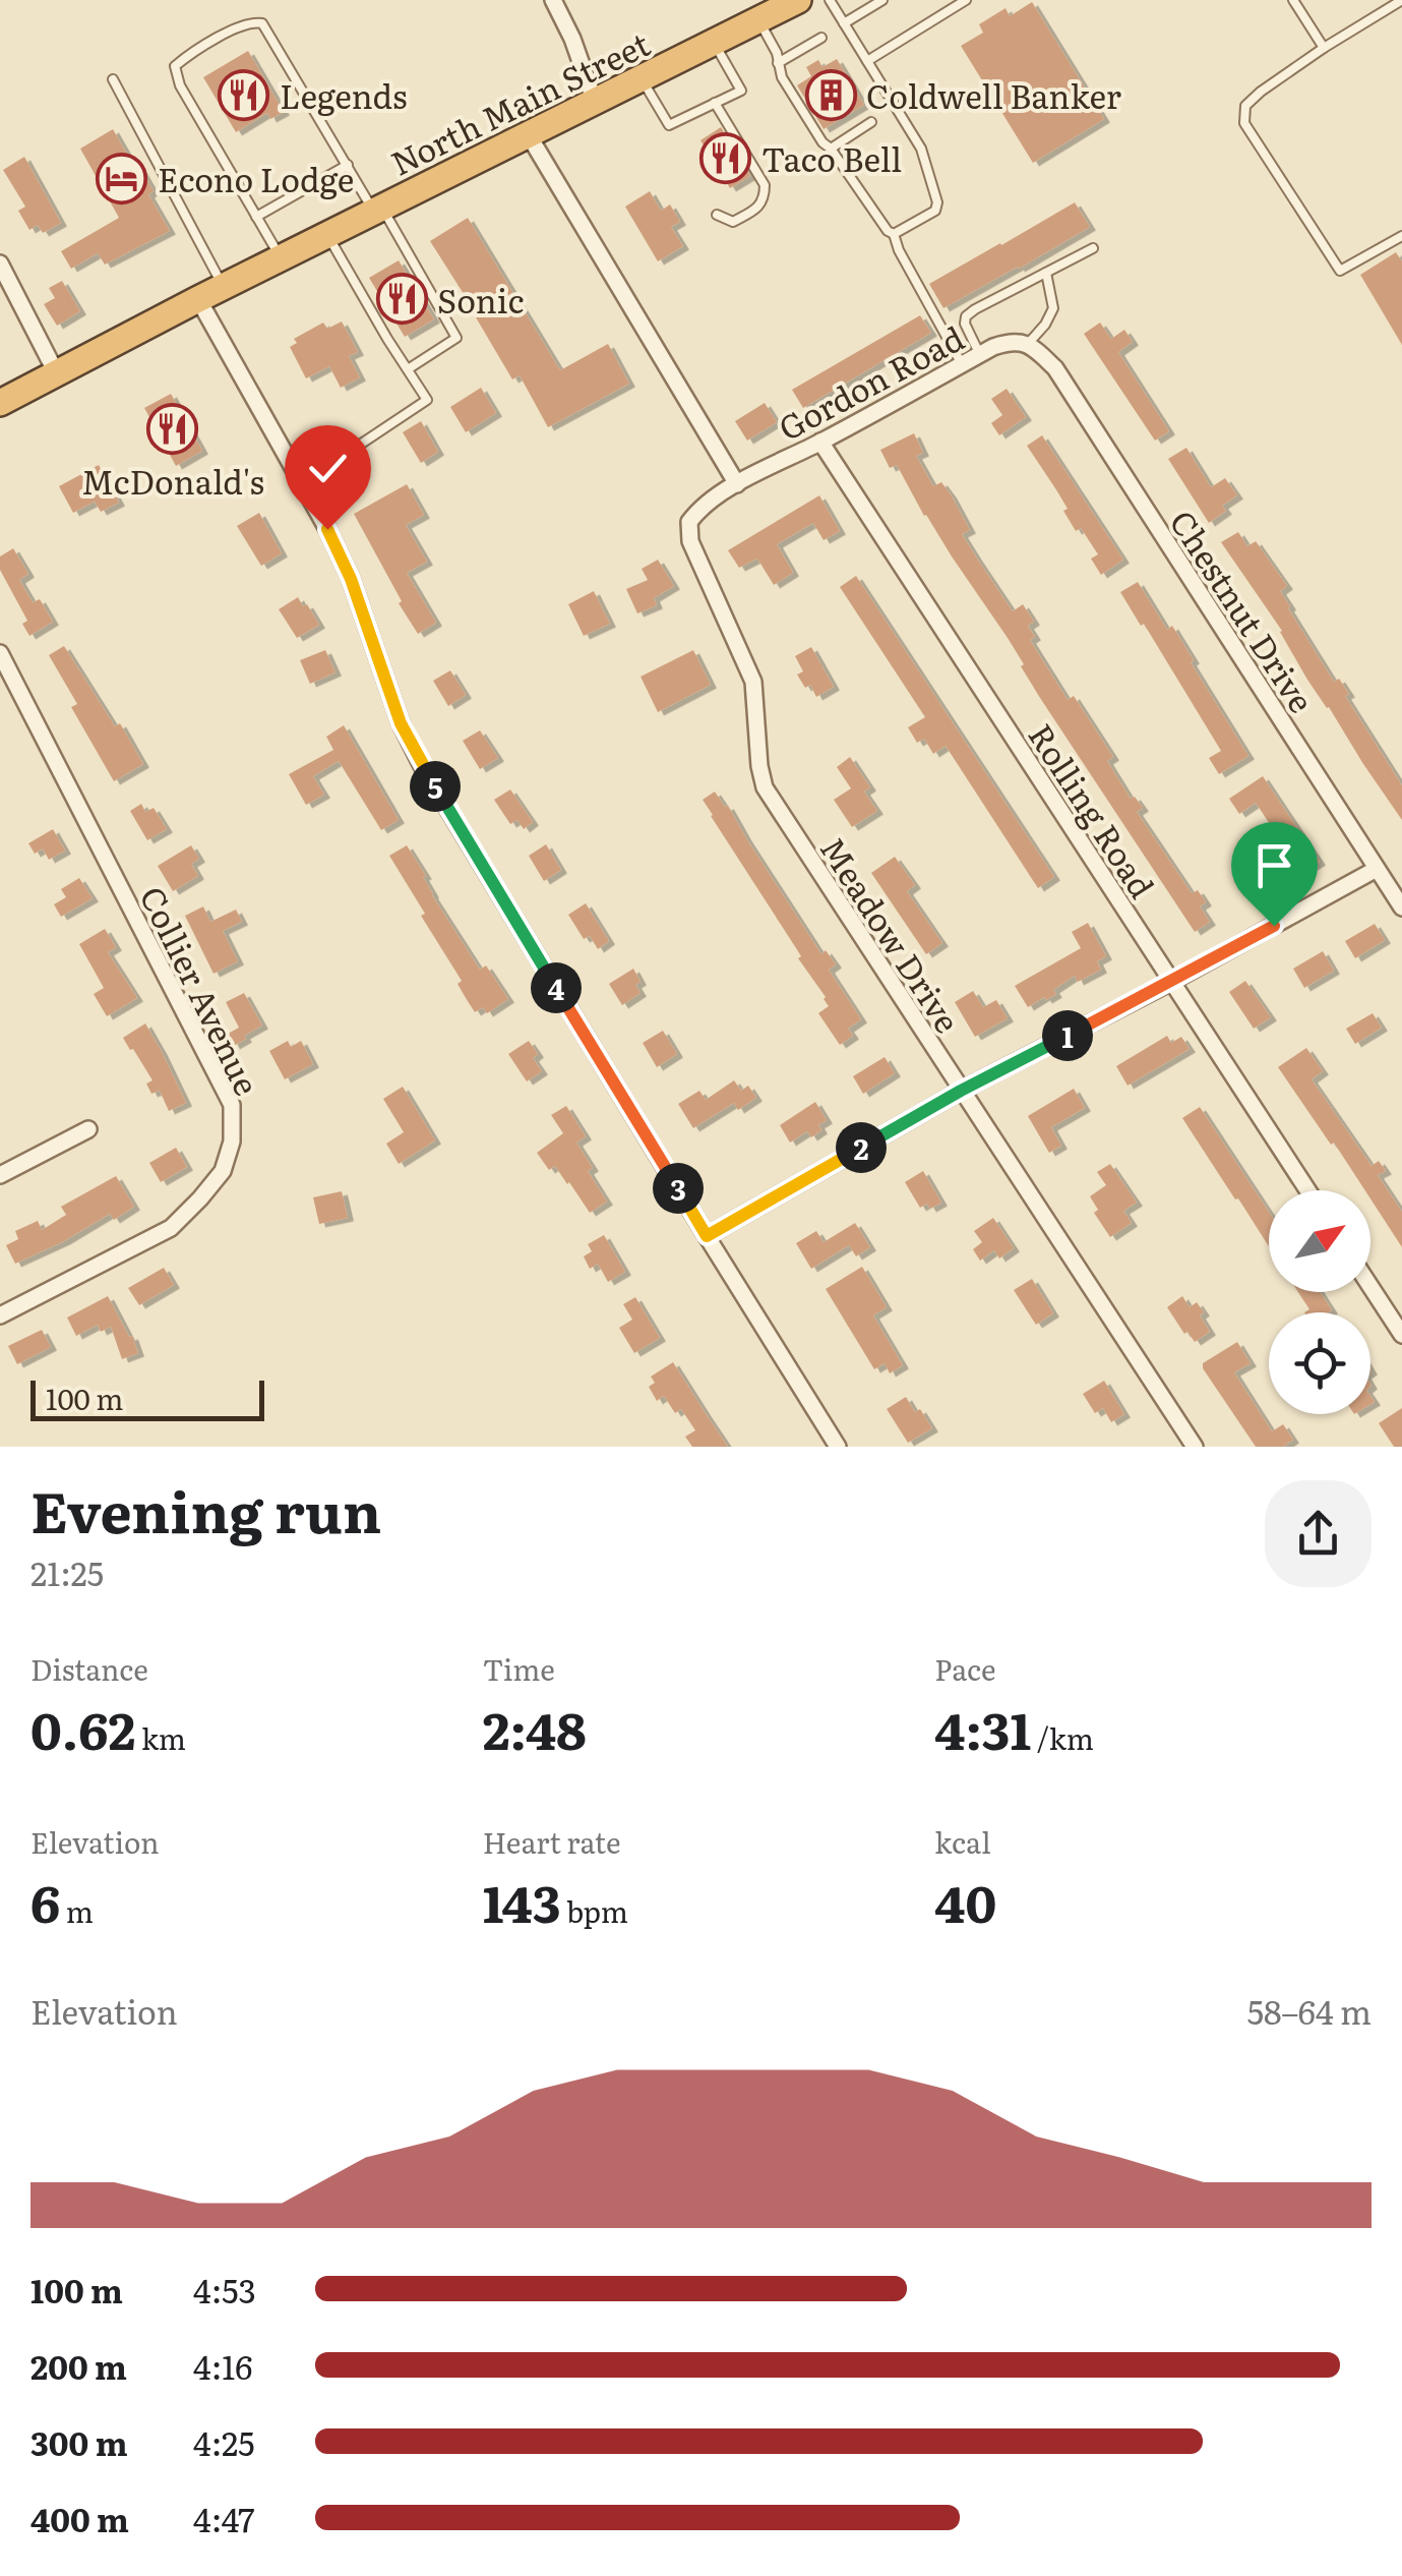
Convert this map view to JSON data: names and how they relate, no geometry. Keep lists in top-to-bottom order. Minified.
{"streets":{"highway":["North Main Street"],"street":["Gordon Road","Chestnut Drive","Rolling Road","Meadow Drive","Collier Avenue"]},"crossings":[["Gordon Road","Chestnut Drive"],["Gordon Road","Rolling Road"],["Gordon Road","Meadow Drive"]],"places":{"restaurant":["Legends","Taco Bell","Sonic","McDonald's"],"building":["Coldwell Banker"],"hotel":["Econo Lodge"]},"scale_bar":"100 m","north":"top right","page":{"pins":["5","4","1","2","3"],"scale":"100 m","heading":["Evening run","21:25"],"stats":[["Distance","0.62 km"],["Time","2:48"],["Pace","4:31 /km"],["Elevation","6 m"],["Heart rate","143 bpm"],["kcal","40"]],"chart":["Elevation","58–64 m"],"list":[{"name":"100 m","note":"4:53"},{"name":"200 m","note":"4:16"},{"name":"300 m","note":"4:25"},{"name":"400 m","note":"4:47"}]}}
